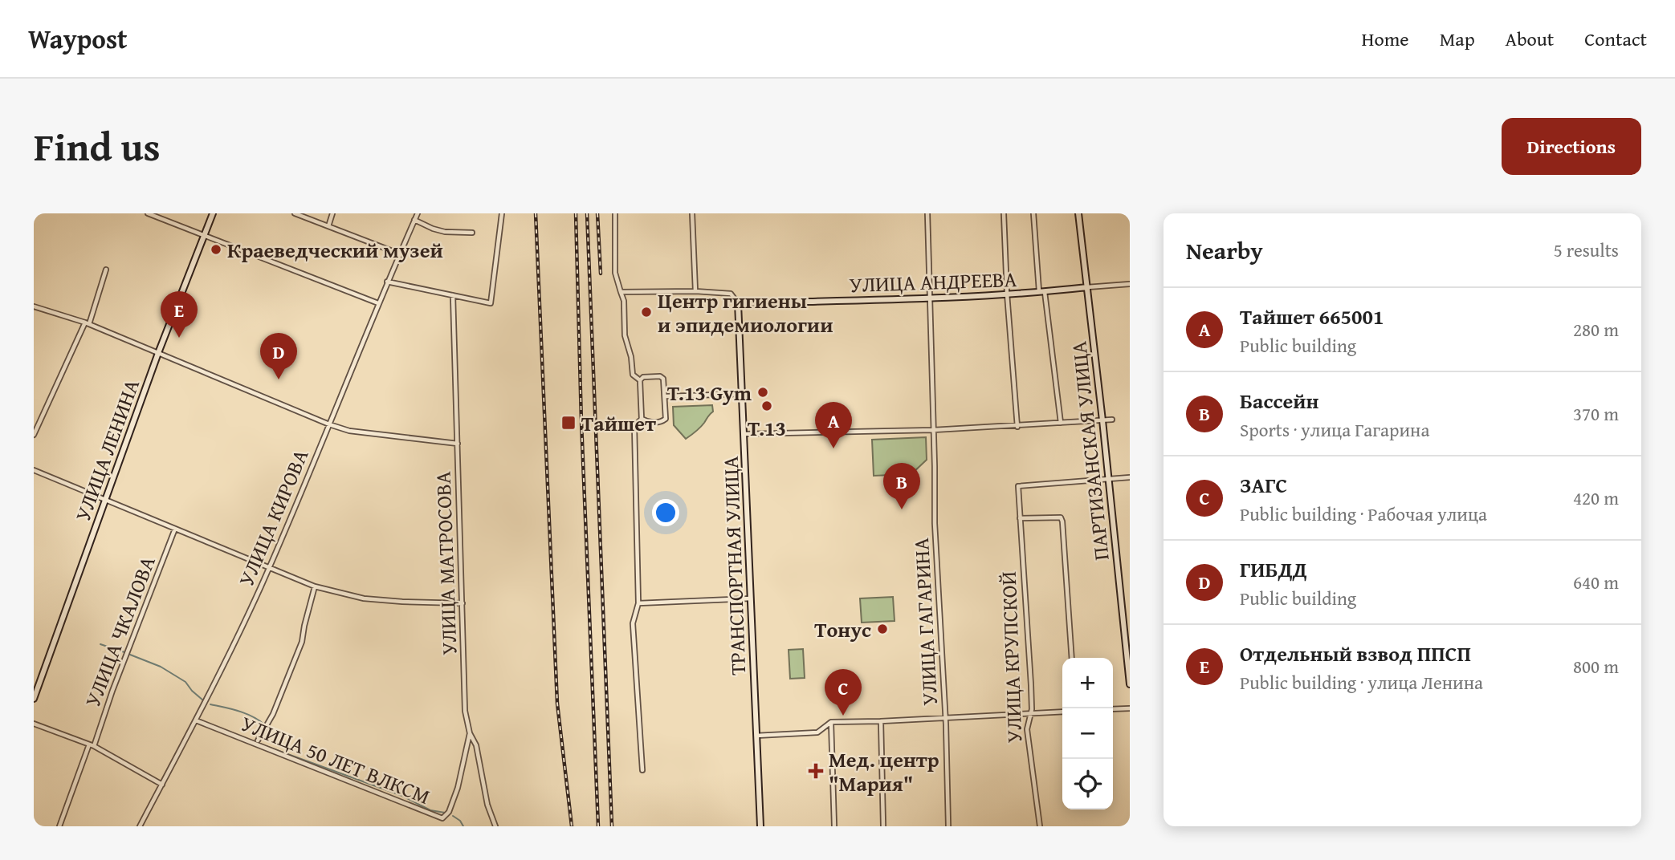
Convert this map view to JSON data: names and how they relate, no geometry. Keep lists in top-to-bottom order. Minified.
{"streets":{"main road":["УЛИЦА АНДРЕЕВА","УЛИЦА ЛЕНИНА","ПАРТИЗАНСКАЯ УЛИЦА","ТРАНСПОРТНАЯ УЛИЦА"],"street":["УЛИЦА КИРОВА","УЛИЦА МАТРОСОВА","УЛИЦА ГАГАРИНА","УЛИЦА ЧКАЛОВА","УЛИЦА КРУПСКОЙ","УЛИЦА 50 ЛЕТ ВЛКСМ"]},"crossings":[["УЛИЦА АНДРЕЕВА","ПАРТИЗАНСКАЯ УЛИЦА"],["УЛИЦА АНДРЕЕВА","ТРАНСПОРТНАЯ УЛИЦА"],["УЛИЦА АНДРЕЕВА","УЛИЦА ГАГАРИНА"],["ПАРТИЗАНСКАЯ УЛИЦА","УЛИЦА КРУПСКОЙ"],["УЛИЦА КИРОВА","УЛИЦА 50 ЛЕТ ВЛКСМ"],["УЛИЦА МАТРОСОВА","УЛИЦА 50 ЛЕТ ВЛКСМ"]],"places":{"other":["Краеведческий музей","Центр гигиены и эпидемиологии","T.13 Gym","T.13","Тонус"],"transit":["Тайшет"],"health":["Мед. центр \"Мария\""]},"page":{"header":"Waypost","nav":["Home","Map","About","Contact"],"title":"Find us","buttons":"Directions","heading":["Nearby","5 results"],"list":[{"mark":"A","name":"Тайшет 665001","note":"Public building","value":"280 m"},{"mark":"B","name":"Бассейн","note":"Sports · улица Гагарина","value":"370 m"},{"mark":"C","name":"ЗАГС","note":"Public building · Рабочая улица","value":"420 m"},{"mark":"D","name":"ГИБДД","note":"Public building","value":"640 m"},{"mark":"E","name":"Отдельный взвод ППСП","note":"Public building · улица Ленина","value":"800 m"}],"pins":["E","D","A","B","C"],"map_buttons":["+","−"]}}
